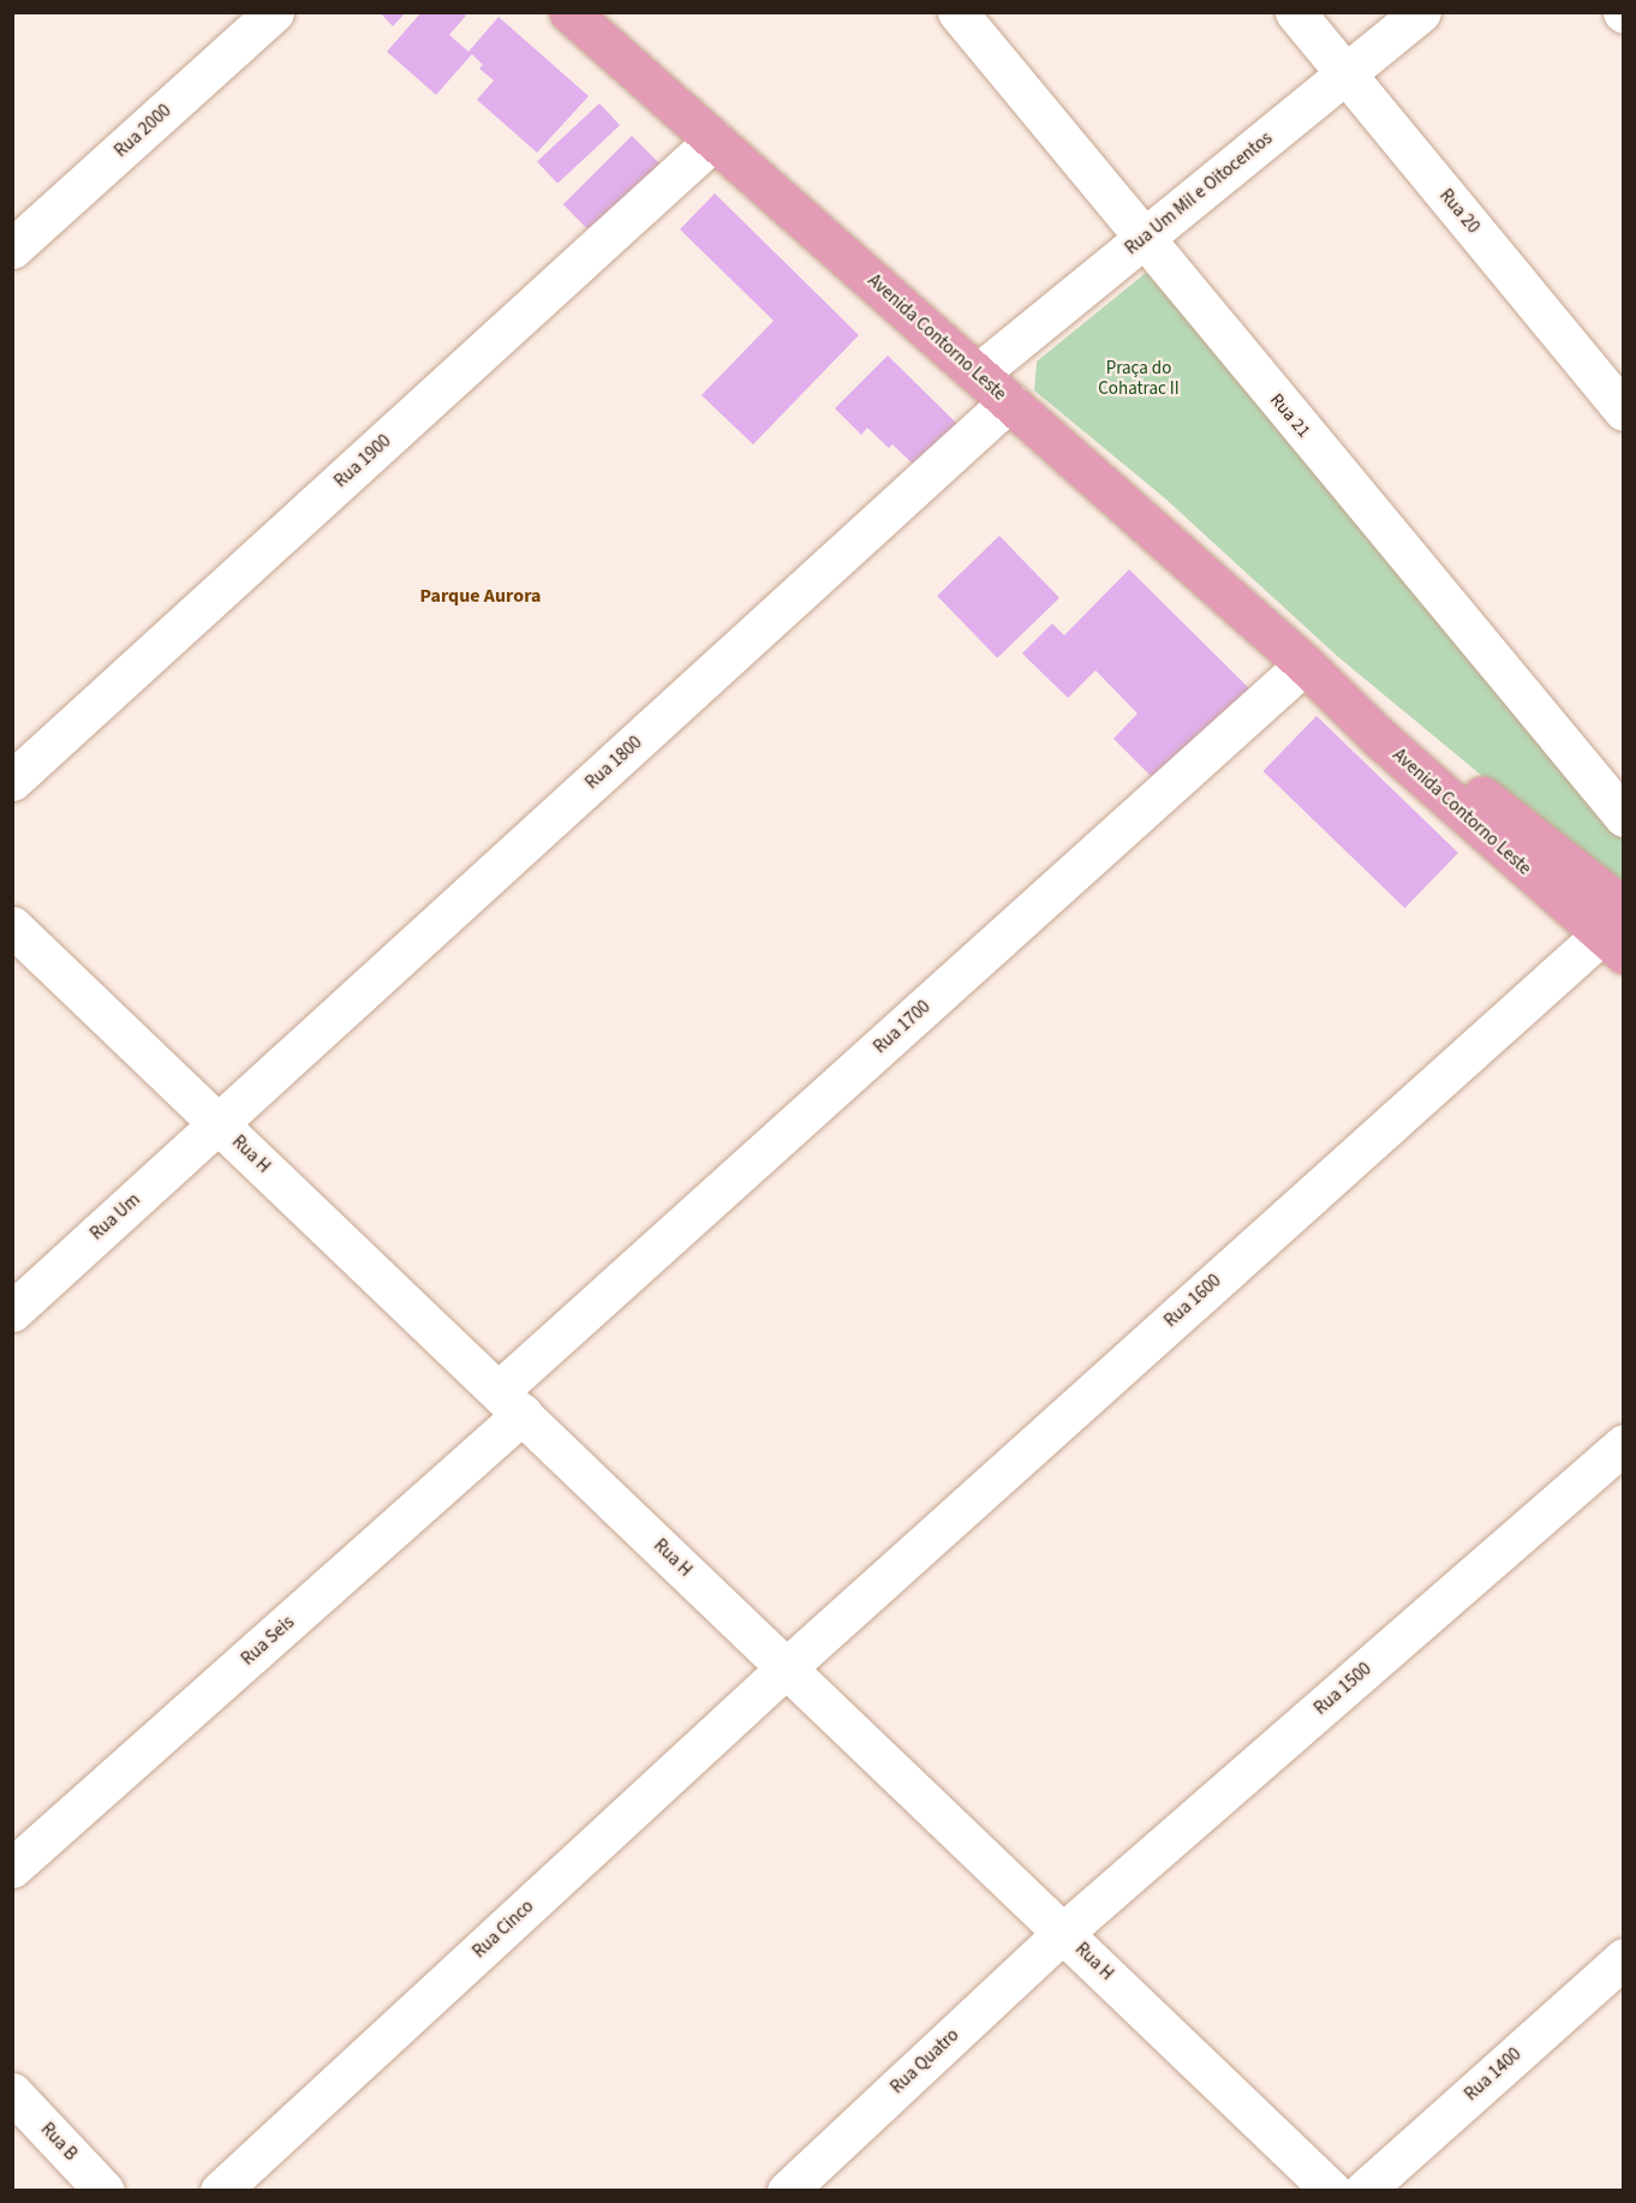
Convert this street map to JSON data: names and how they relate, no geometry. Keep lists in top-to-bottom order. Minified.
{"streets":{"main road":["Avenida Contorno Leste"],"street":["Rua 2000","Rua Um Mil e Oitocentos","Rua 20","Rua 21","Rua 1900","Rua 1800","Rua 1700","Rua H","Rua Um","Rua 1600","Rua Seis","Rua 1500","Rua Cinco","Rua Quatro","Rua 1400","Rua B"]},"crossings":[["Rua Um Mil e Oitocentos","Rua 20"],["Rua Um Mil e Oitocentos","Avenida Contorno Leste"],["Rua Um Mil e Oitocentos","Rua 21"],["Avenida Contorno Leste","Rua 1900"],["Avenida Contorno Leste","Rua 1800"],["Avenida Contorno Leste","Rua 1700"],["Avenida Contorno Leste","Rua 1600"],["Rua 1800","Rua H"],["Rua 1800","Rua Um"],["Rua 1700","Rua H"],["Rua 1700","Rua Seis"],["Rua H","Rua Um"],["Rua H","Rua 1600"],["Rua H","Rua Seis"],["Rua H","Rua 1500"],["Rua H","Rua Cinco"],["Rua H","Rua Quatro"],["Rua 1600","Rua Cinco"],["Rua 1500","Rua Quatro"]],"districts":["Parque Aurora"],"parks":["Praça do Cohatrac II"]}
